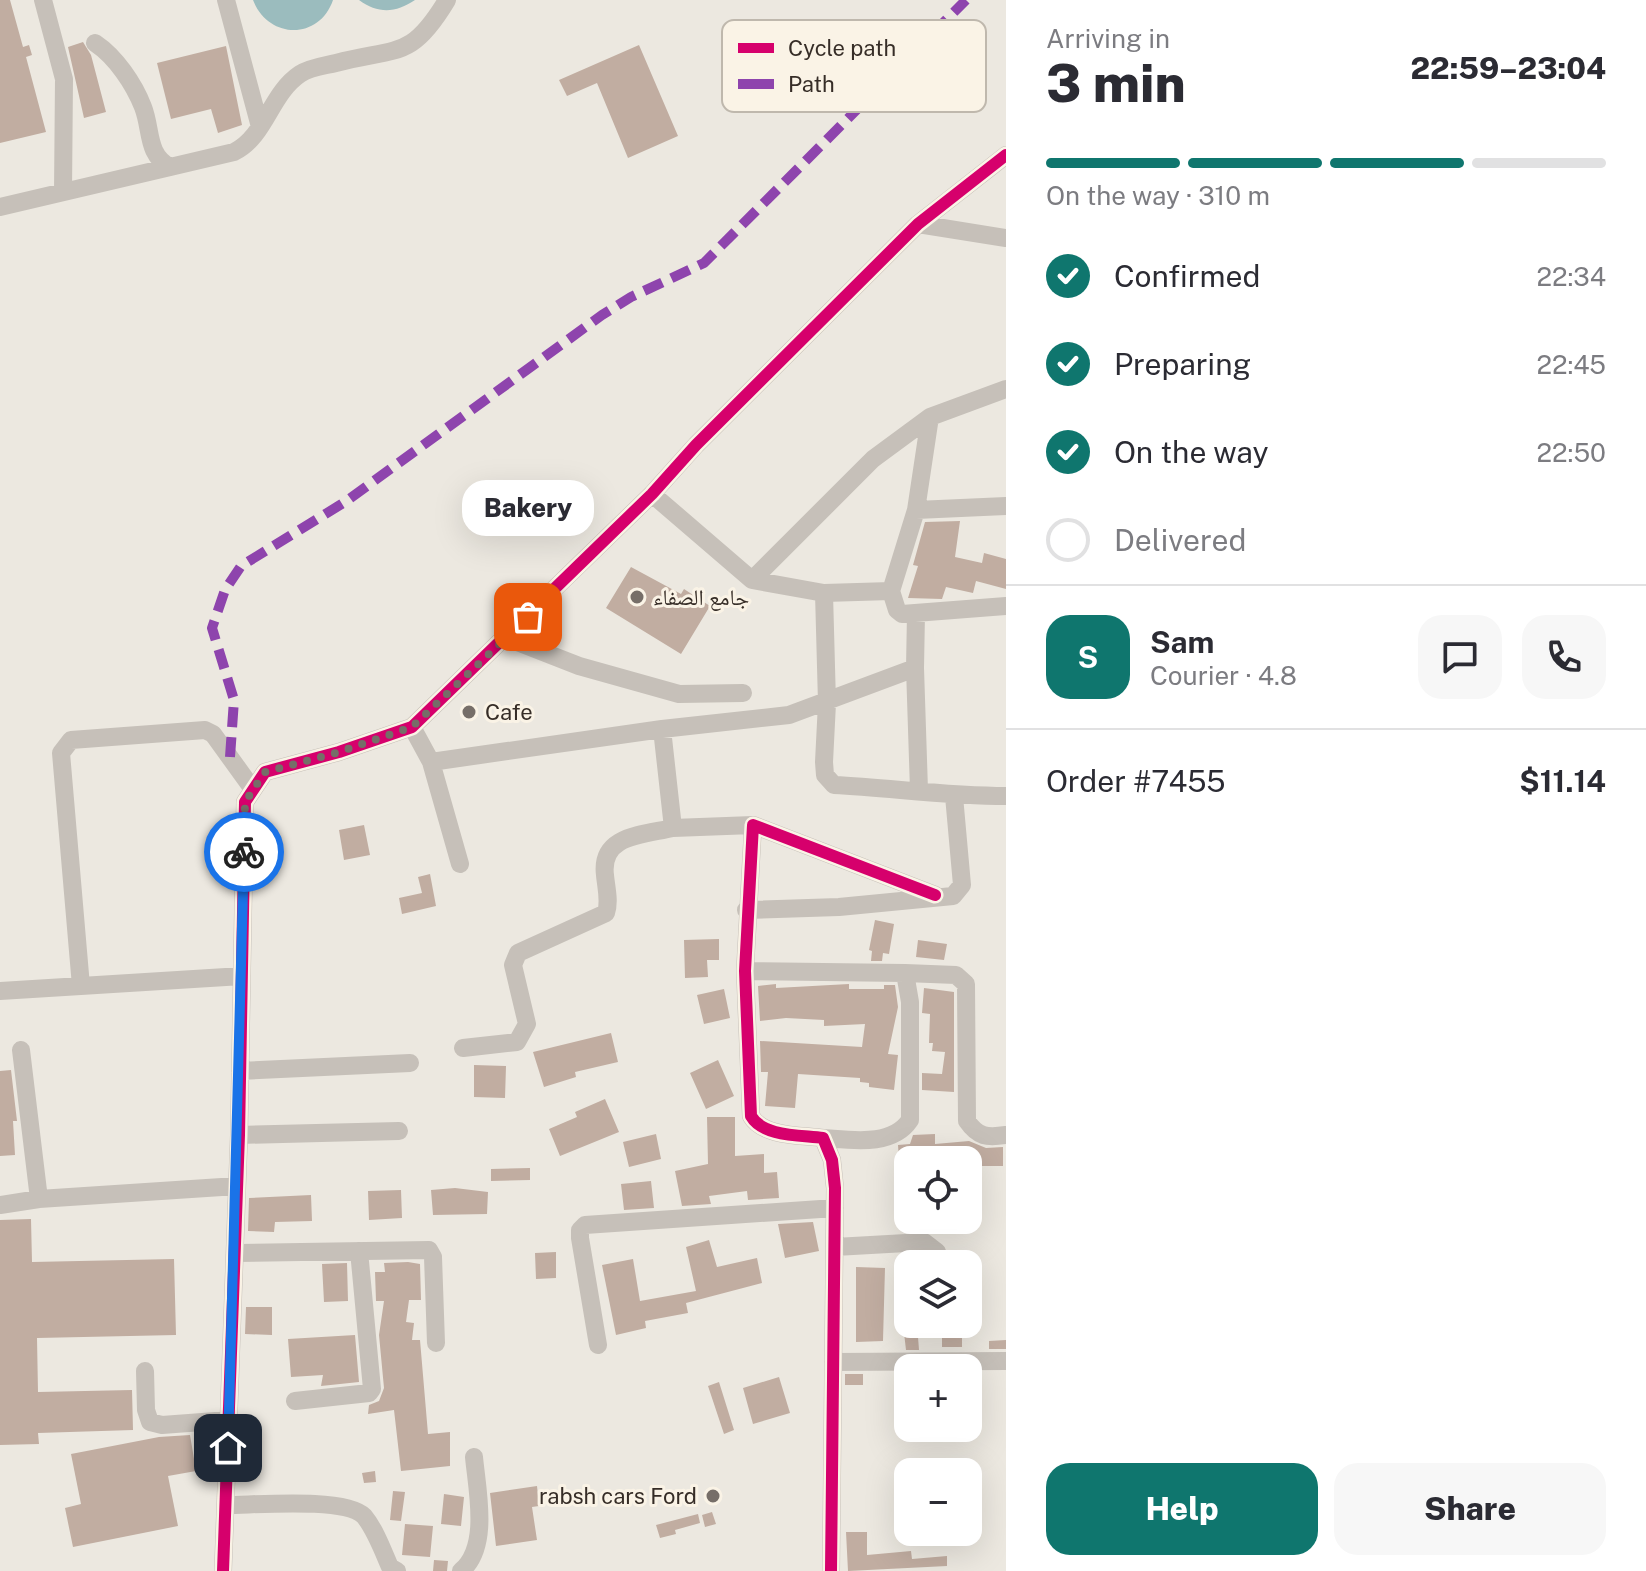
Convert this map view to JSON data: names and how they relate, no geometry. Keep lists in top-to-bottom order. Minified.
{"places":["جامع الصفاء","Bakery","Cafe","rabsh cars Ford"],"legend":["Cycle path","Path"],"page":{"heading":["3 min","Arriving in","22:59–23:04"],"panel":["Sam","Courier · 4.8","Order #7455","$11.14"],"bar":"On the way · 310 m","list":[["Confirmed","22:34"],["Preparing","22:45"],["On the way","22:50"],"Delivered"],"bubble":"Bakery","round":"S","map_buttons":["+","−"],"buttons":["Help","Share"]}}
